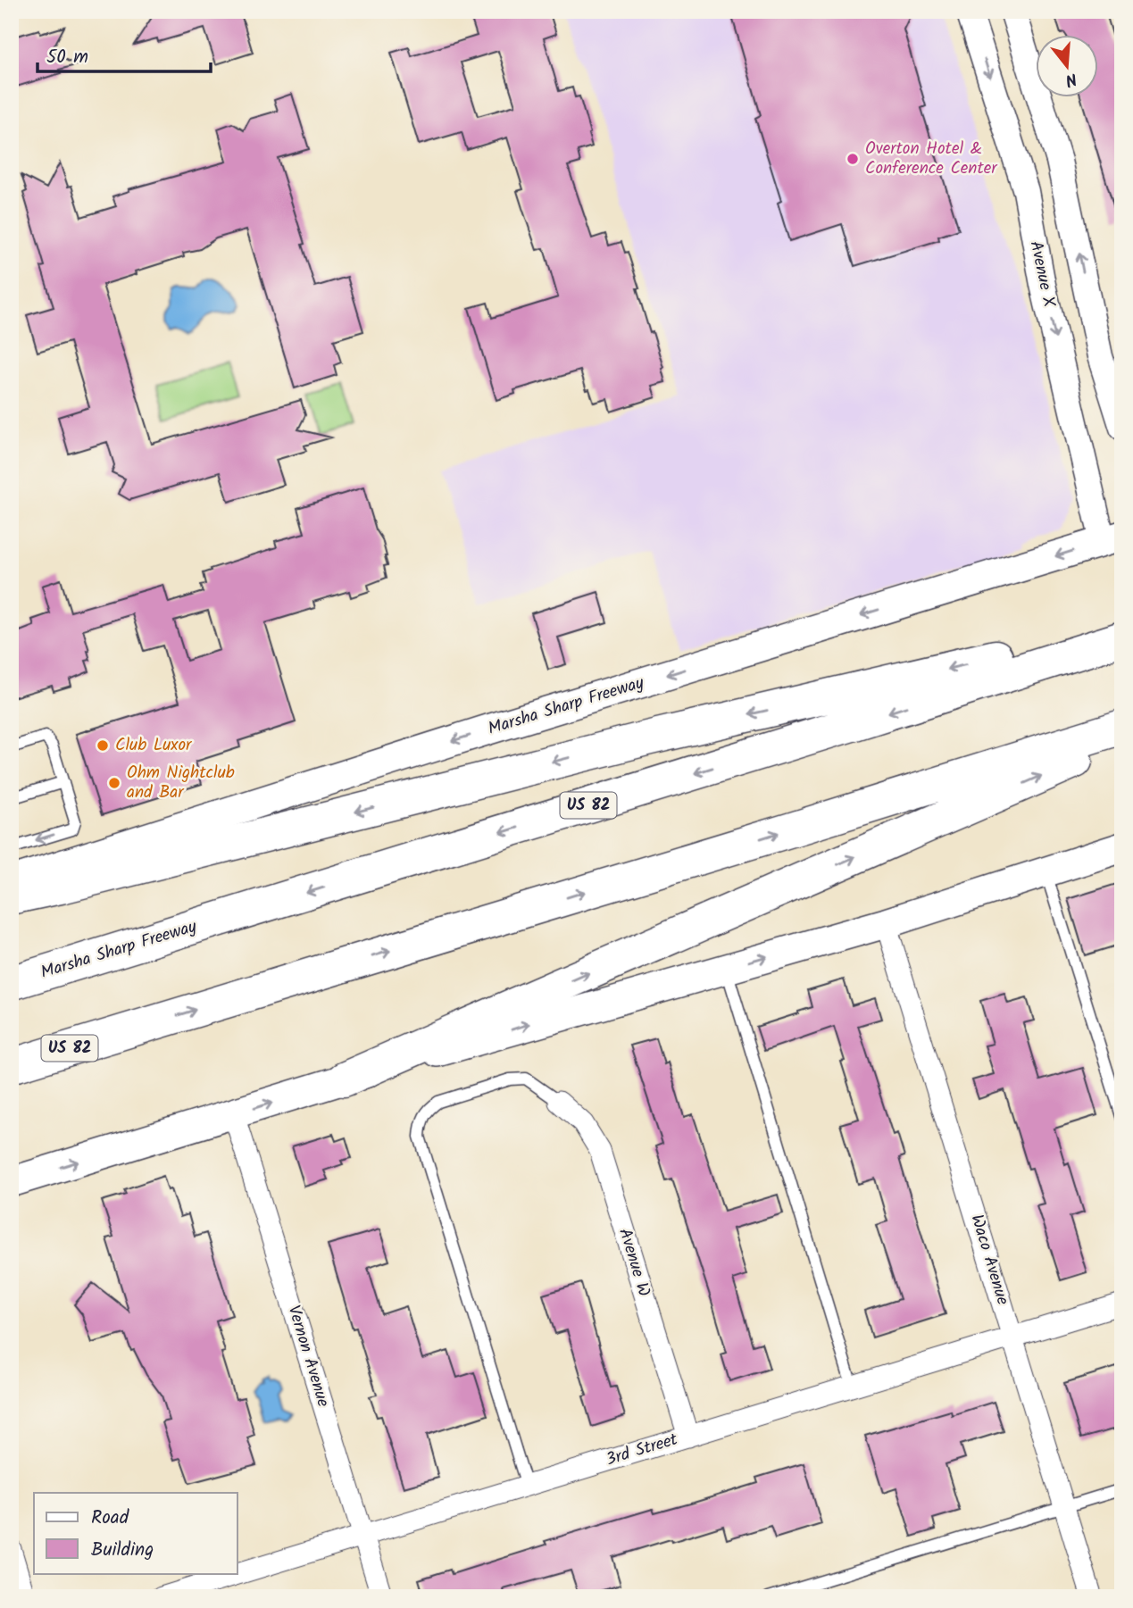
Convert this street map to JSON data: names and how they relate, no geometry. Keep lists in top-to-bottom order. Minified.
{"streets":{"highway":["Marsha Sharp Freeway","US 82"],"street":["Avenue X","Waco Avenue","Avenue W","Vernon Avenue","3rd Street"]},"crossings":[["Avenue X","Marsha Sharp Freeway"],["Waco Avenue","3rd Street"],["Avenue W","3rd Street"],["Vernon Avenue","3rd Street"]],"places":["Overton Hotel & Conference Center","Club Luxor","Ohm Nightclub and Bar"],"legend":["Road","Building"],"scale_bar":"50 m","north":"bottom"}
